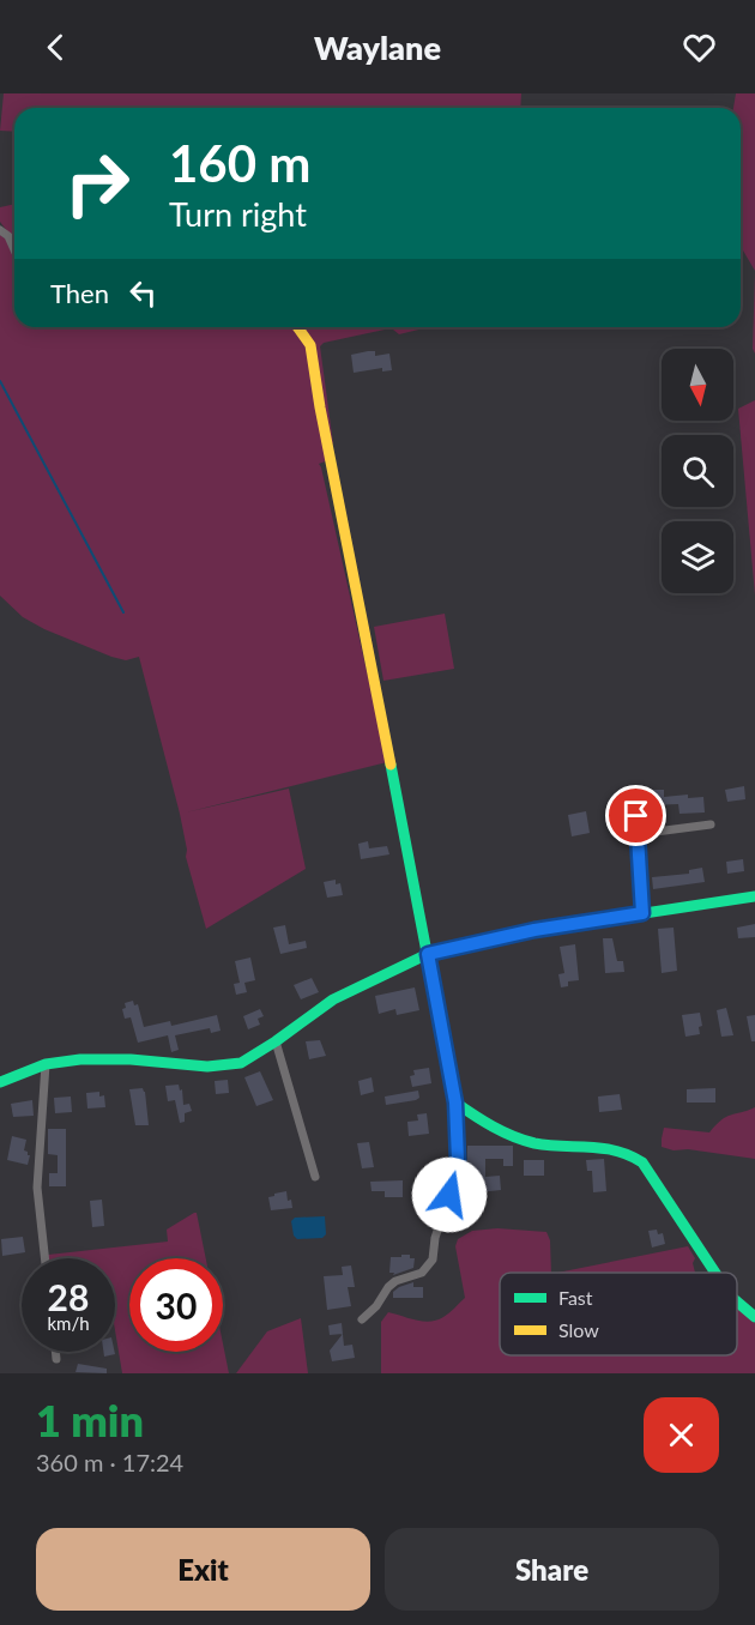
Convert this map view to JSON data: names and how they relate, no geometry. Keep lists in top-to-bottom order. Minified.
{"legend":["Fast","Slow"],"north":"bottom","page":{"header":"Waylane","turn":["160 m","Turn right"],"then":"Then","speed":"28 km/h","limit":"30","heading":["1 min","360 m · 17:24"],"buttons":["Exit","Share"]}}
